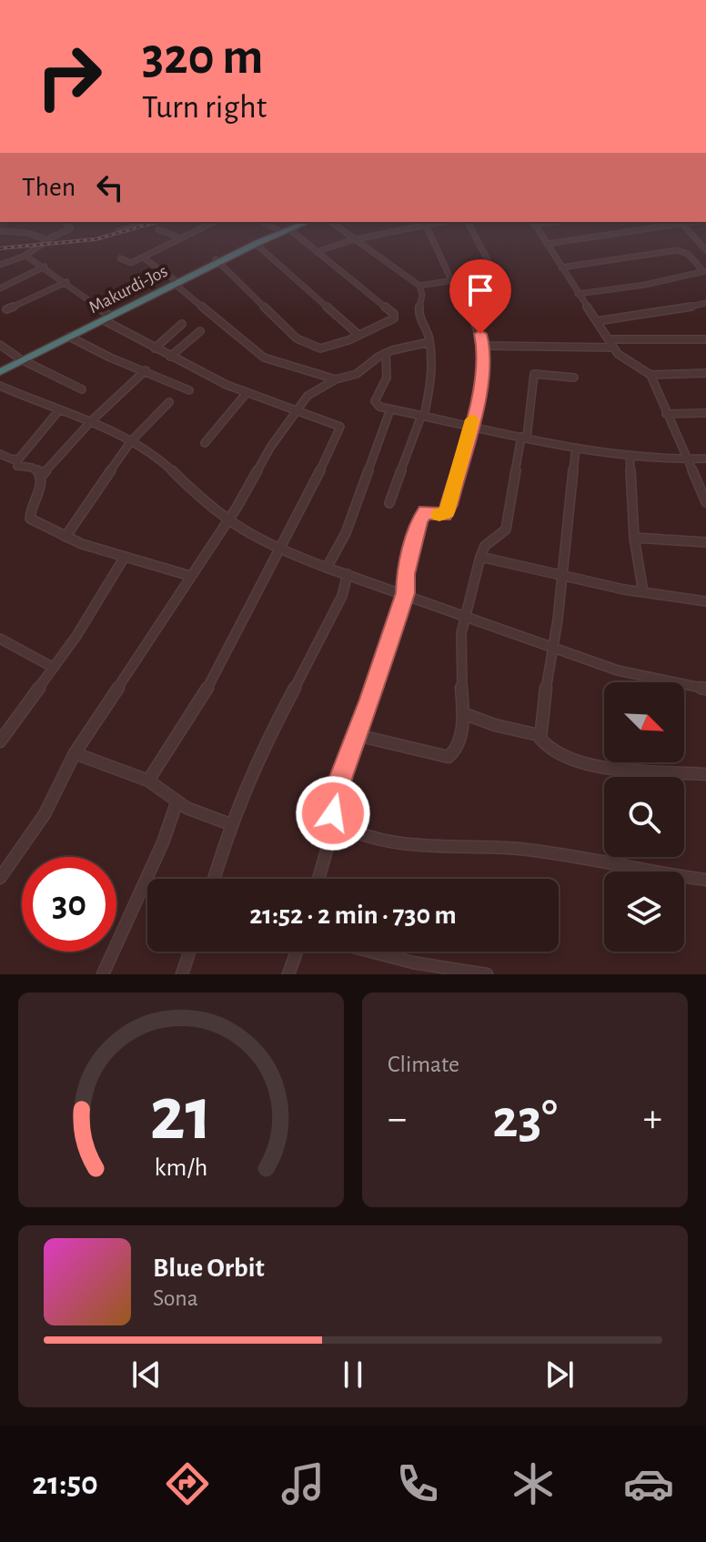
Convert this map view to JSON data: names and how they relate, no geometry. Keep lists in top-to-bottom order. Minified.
{"streets":{"highway":["Makurdi-Jos"]},"north":"bottom right","page":{"turn":["320 m","Turn right"],"then":"Then","limit":"30","trip":"21:52 · 2 min · 730 m","tile":"Climate","heat":["−","23°","+"],"song":["Blue Orbit","Sona"],"tabs":"21:50","gauge":["21","km/h"]}}
